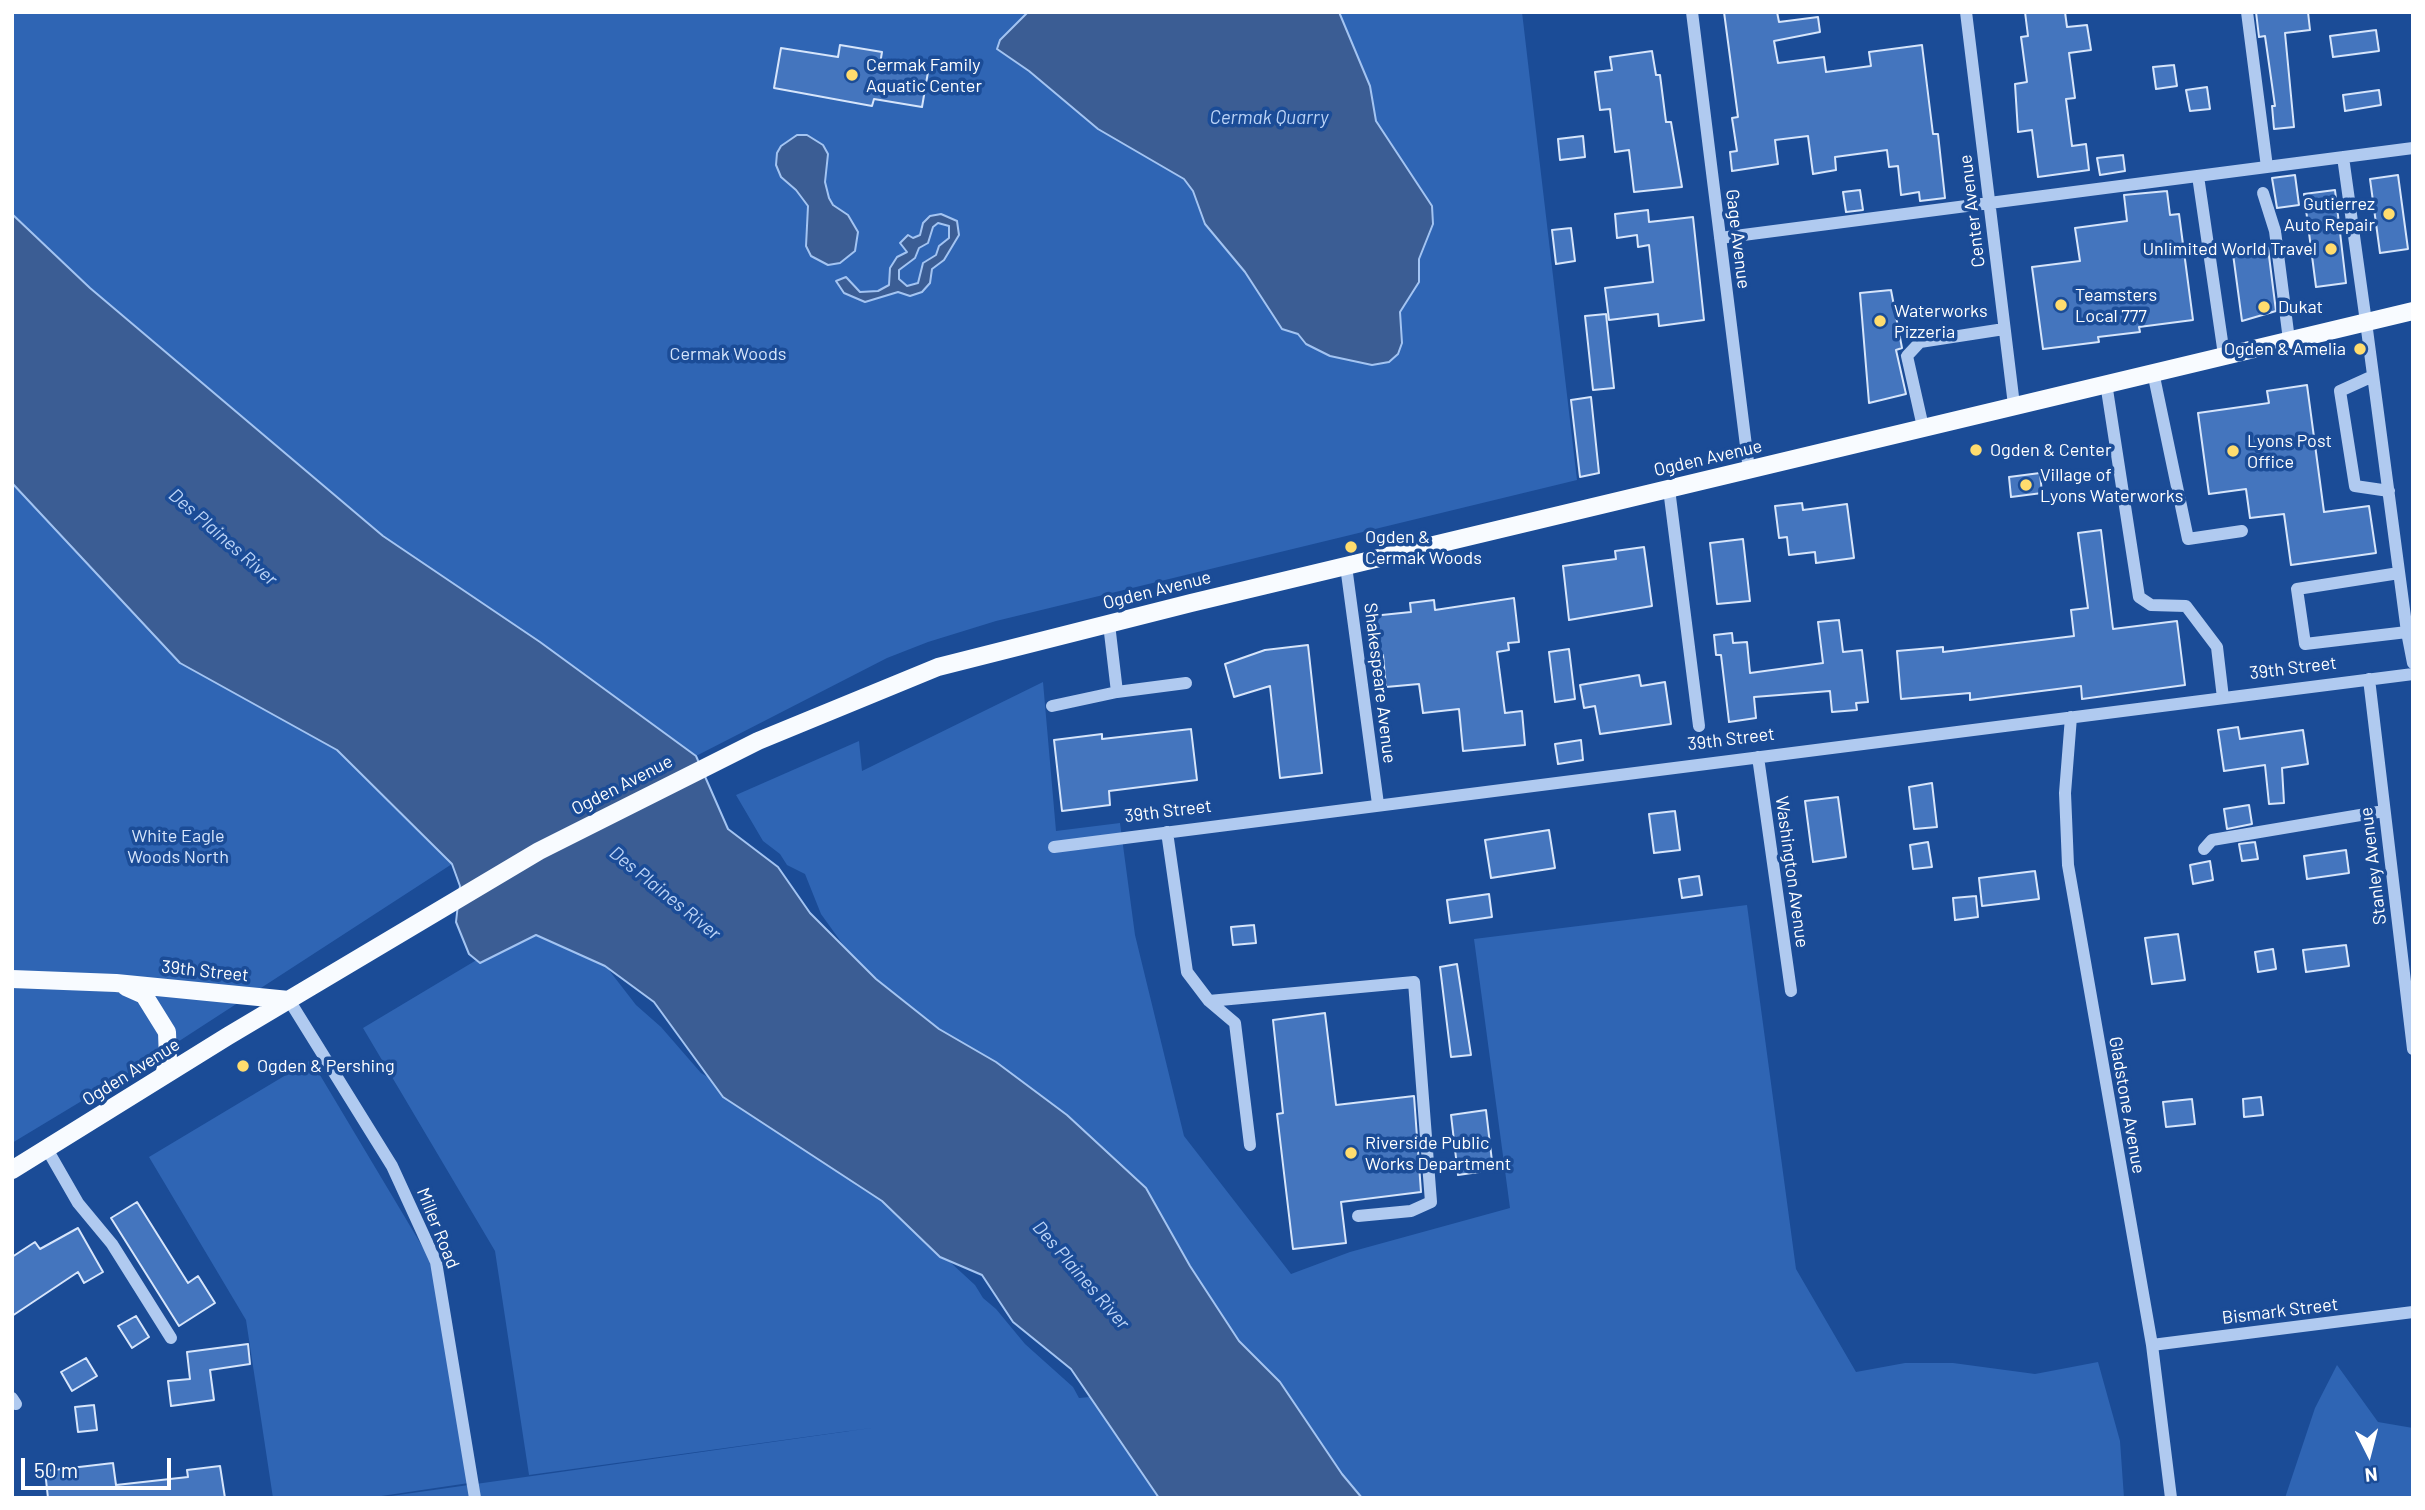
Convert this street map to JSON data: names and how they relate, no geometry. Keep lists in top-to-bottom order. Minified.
{"streets":{"main road":["Ogden Avenue","39th Street"],"street":["Center Avenue","Gage Avenue","Shakespeare Avenue","Stanley Avenue","Washington Avenue","Gladstone Avenue","Miller Road","Bismark Street"]},"crossings":[["Center Avenue","Ogden Avenue"],["Gage Avenue","Ogden Avenue"],["Ogden Avenue","39th Street"],["Ogden Avenue","Shakespeare Avenue"],["Ogden Avenue","Miller Road"],["39th Street","Shakespeare Avenue"],["39th Street","Stanley Avenue"],["39th Street","Washington Avenue"],["39th Street","Gladstone Avenue"],["39th Street","Miller Road"],["Gladstone Avenue","Bismark Street"]],"water":["Cermak Quarry","Des Plaines River"],"parks":["Cermak Woods","White Eagle Woods North"],"places":["Cermak Family Aquatic Center","Gutierrez Auto Repair","Unlimited World Travel","Teamsters Local 777","Dukat","Waterworks Pizzeria","Ogden & Amelia","Ogden & Center","Lyons Post Office","Village of Lyons Waterworks","Ogden & Cermak Woods","Ogden & Pershing","Riverside Public Works Department"],"scale_bar":"50 m","north":"bottom"}
